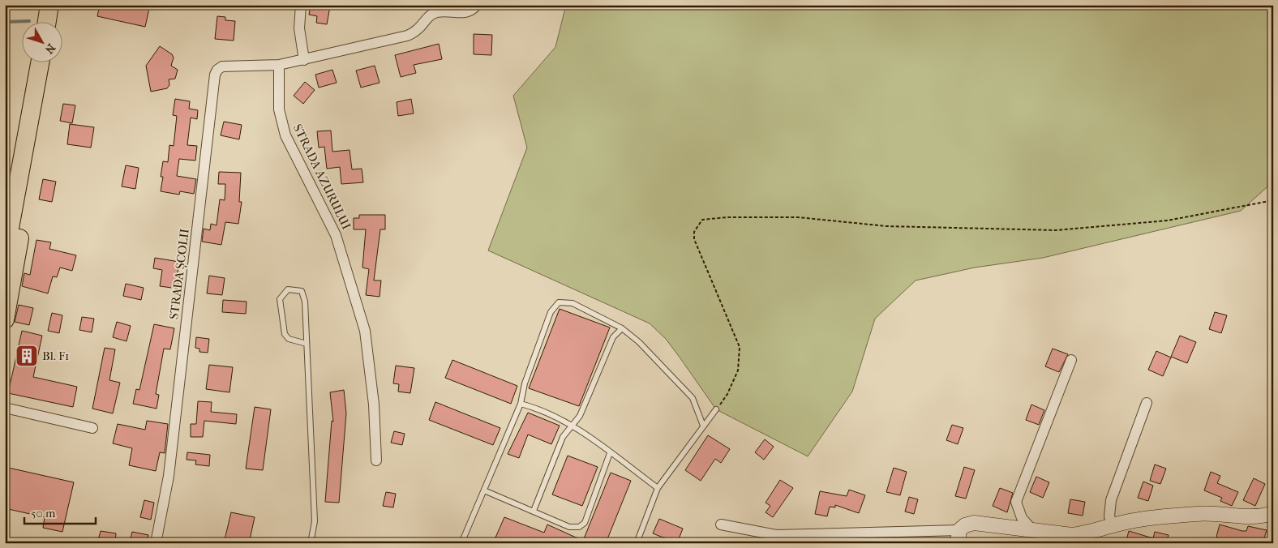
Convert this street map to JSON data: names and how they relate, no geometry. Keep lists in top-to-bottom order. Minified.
{"streets":{"street":["STRADA AZURULUI","STRADA ȘCOLII"]},"crossings":[["STRADA AZURULUI","STRADA ȘCOLII"]],"places":{"building":["Bl. F1"]},"scale_bar":"50 m","north":"bottom right"}
